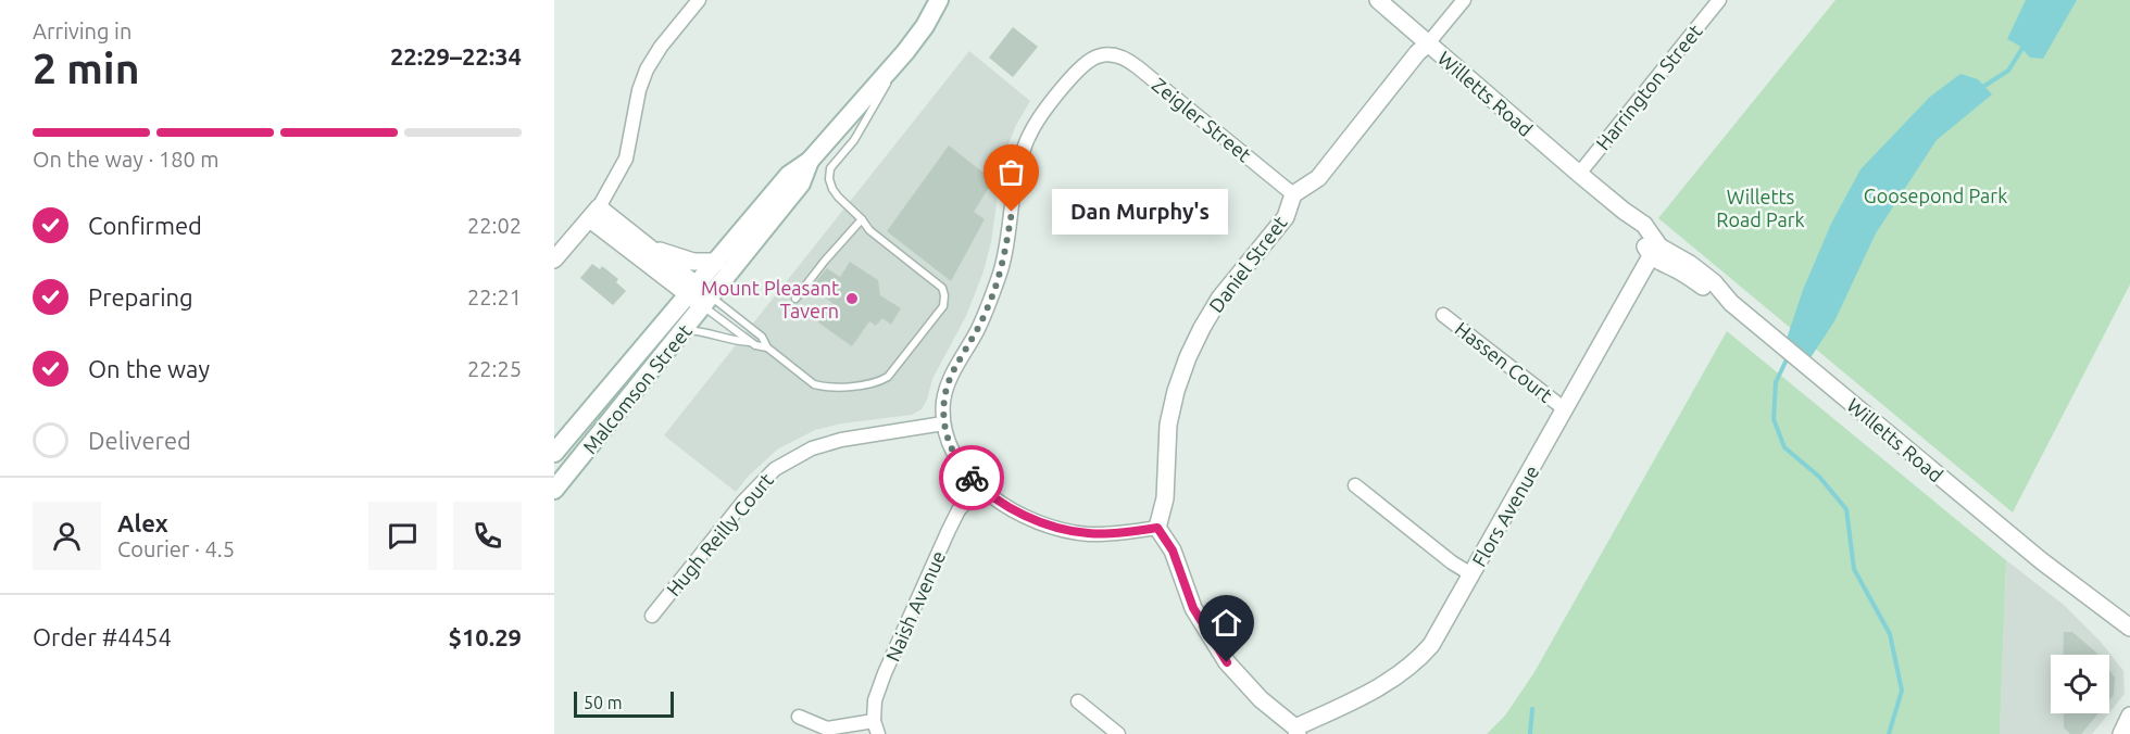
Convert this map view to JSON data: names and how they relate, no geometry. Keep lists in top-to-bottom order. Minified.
{"streets":{"main road":["Malcomson Street"],"street":["Harrington Street","Willetts Road","Zeigler Street","Daniel Street","Hassen Court","Flors Avenue","Hugh Reilly Court","Naish Avenue"]},"crossings":[["Harrington Street","Willetts Road"],["Willetts Road","Daniel Street"],["Willetts Road","Flors Avenue"],["Zeigler Street","Daniel Street"],["Zeigler Street","Hugh Reilly Court"],["Hassen Court","Flors Avenue"]],"parks":["Goosepond Park","Willetts Road Park"],"places":["Dan Murphy's","Mount Pleasant Tavern"],"scale_bar":"50 m","page":{"heading":["2 min","Arriving in","22:29–22:34"],"panel":["Alex","Courier · 4.5","Order #4454","$10.29"],"bar":"On the way · 180 m","list":[["Confirmed","22:02"],["Preparing","22:21"],["On the way","22:25"],"Delivered"],"bubble":"Dan Murphy's","scale":"50 m"}}
